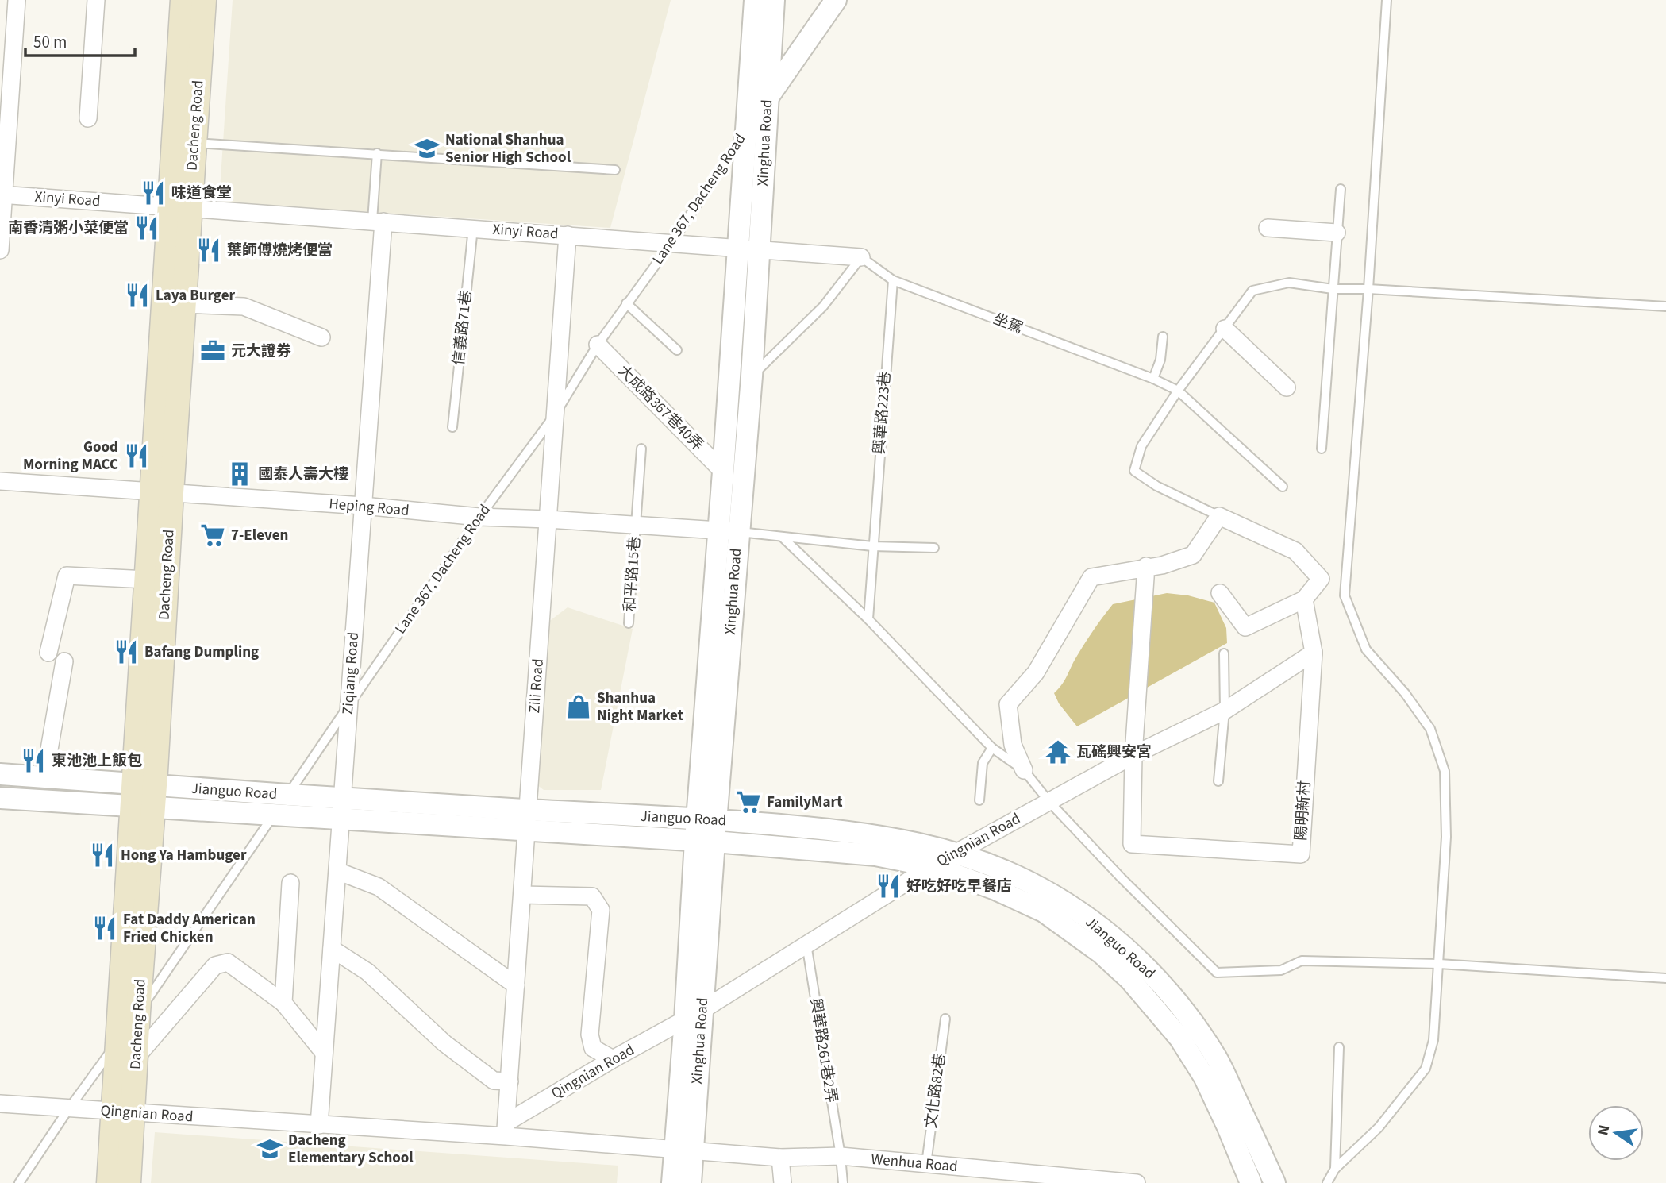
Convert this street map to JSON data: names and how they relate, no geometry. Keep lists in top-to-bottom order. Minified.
{"streets":{"main road":["Dacheng Road"],"street":["Xinghua Road","Xinyi Road","大成路367巷40弄","Heping Road","Ziqiang Road","Zili Road","Jianguo Road","陽明新村","Qingnian Road","Wenhua Road"],"lane":["Lane 367, Dacheng Road","坐駕","信義路71巷","興華路223巷","和平路15巷","興華路261巷2弄","文化路82巷"]},"crossings":[["Dacheng Road","Xinyi Road"],["Dacheng Road","Lane 367, Dacheng Road"],["Dacheng Road","Heping Road"],["Dacheng Road","Jianguo Road"],["Dacheng Road","Qingnian Road"],["Xinghua Road","Xinyi Road"],["Xinghua Road","Lane 367, Dacheng Road"],["Xinghua Road","大成路367巷40弄"],["Xinghua Road","Heping Road"],["Xinghua Road","Jianguo Road"],["Xinghua Road","Qingnian Road"],["Xinghua Road","Wenhua Road"],["Xinyi Road","Lane 367, Dacheng Road"],["Xinyi Road","坐駕"],["Xinyi Road","信義路71巷"],["Xinyi Road","Ziqiang Road"],["Xinyi Road","Zili Road"],["Lane 367, Dacheng Road","大成路367巷40弄"],["Lane 367, Dacheng Road","Heping Road"],["Lane 367, Dacheng Road","Ziqiang Road"],["Lane 367, Dacheng Road","Zili Road"],["Lane 367, Dacheng Road","Jianguo Road"],["Lane 367, Dacheng Road","Qingnian Road"],["坐駕","興華路223巷"],["Heping Road","和平路15巷"],["Heping Road","Ziqiang Road"],["Heping Road","Zili Road"],["Ziqiang Road","Jianguo Road"],["Ziqiang Road","Qingnian Road"],["Zili Road","Jianguo Road"],["Zili Road","Qingnian Road"],["Jianguo Road","Qingnian Road"],["陽明新村","Qingnian Road"],["Qingnian Road","興華路261巷2弄"],["Qingnian Road","Wenhua Road"],["興華路261巷2弄","Wenhua Road"],["文化路82巷","Wenhua Road"]],"places":{"school or university":["National Shanhua Senior High School","Dacheng Elementary School"],"restaurant":["味道食堂","南香清粥小菜便當","葉師傅燒烤便當","Laya Burger","Good Morning MACC","Bafang Dumpling","東池池上飯包","Hong Ya Hambuger","好吃好吃早餐店","Fat Daddy American Fried Chicken"],"office":["元大證券"],"building":["國泰人壽大樓"],"supermarket":["7-Eleven","FamilyMart"],"shop":["Shanhua Night Market"],"temple":["瓦磘興安宮"]},"scale_bar":"50 m","north":"left"}
